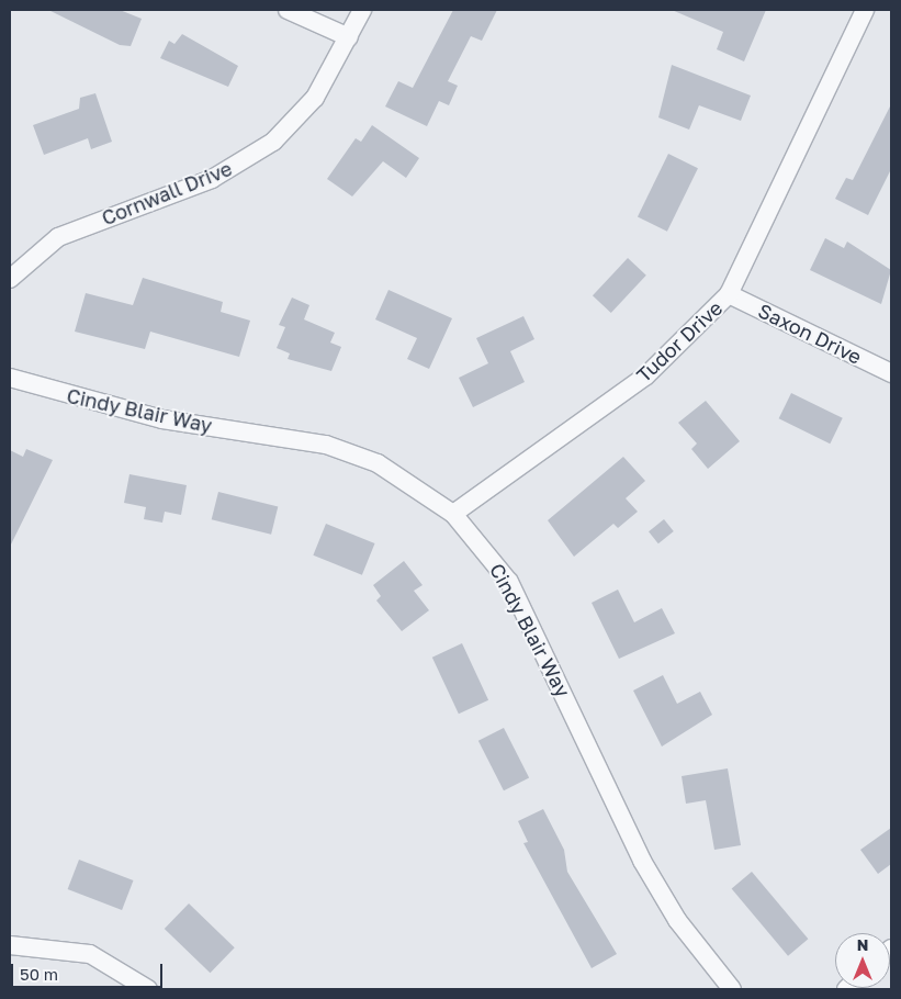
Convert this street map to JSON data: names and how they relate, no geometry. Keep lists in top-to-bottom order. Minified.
{"streets":{"street":["Cornwall Drive","Saxon Drive","Tudor Drive","Cindy Blair Way"]},"crossings":[["Saxon Drive","Tudor Drive"],["Tudor Drive","Cindy Blair Way"]],"scale_bar":"50 m","north":"top"}
